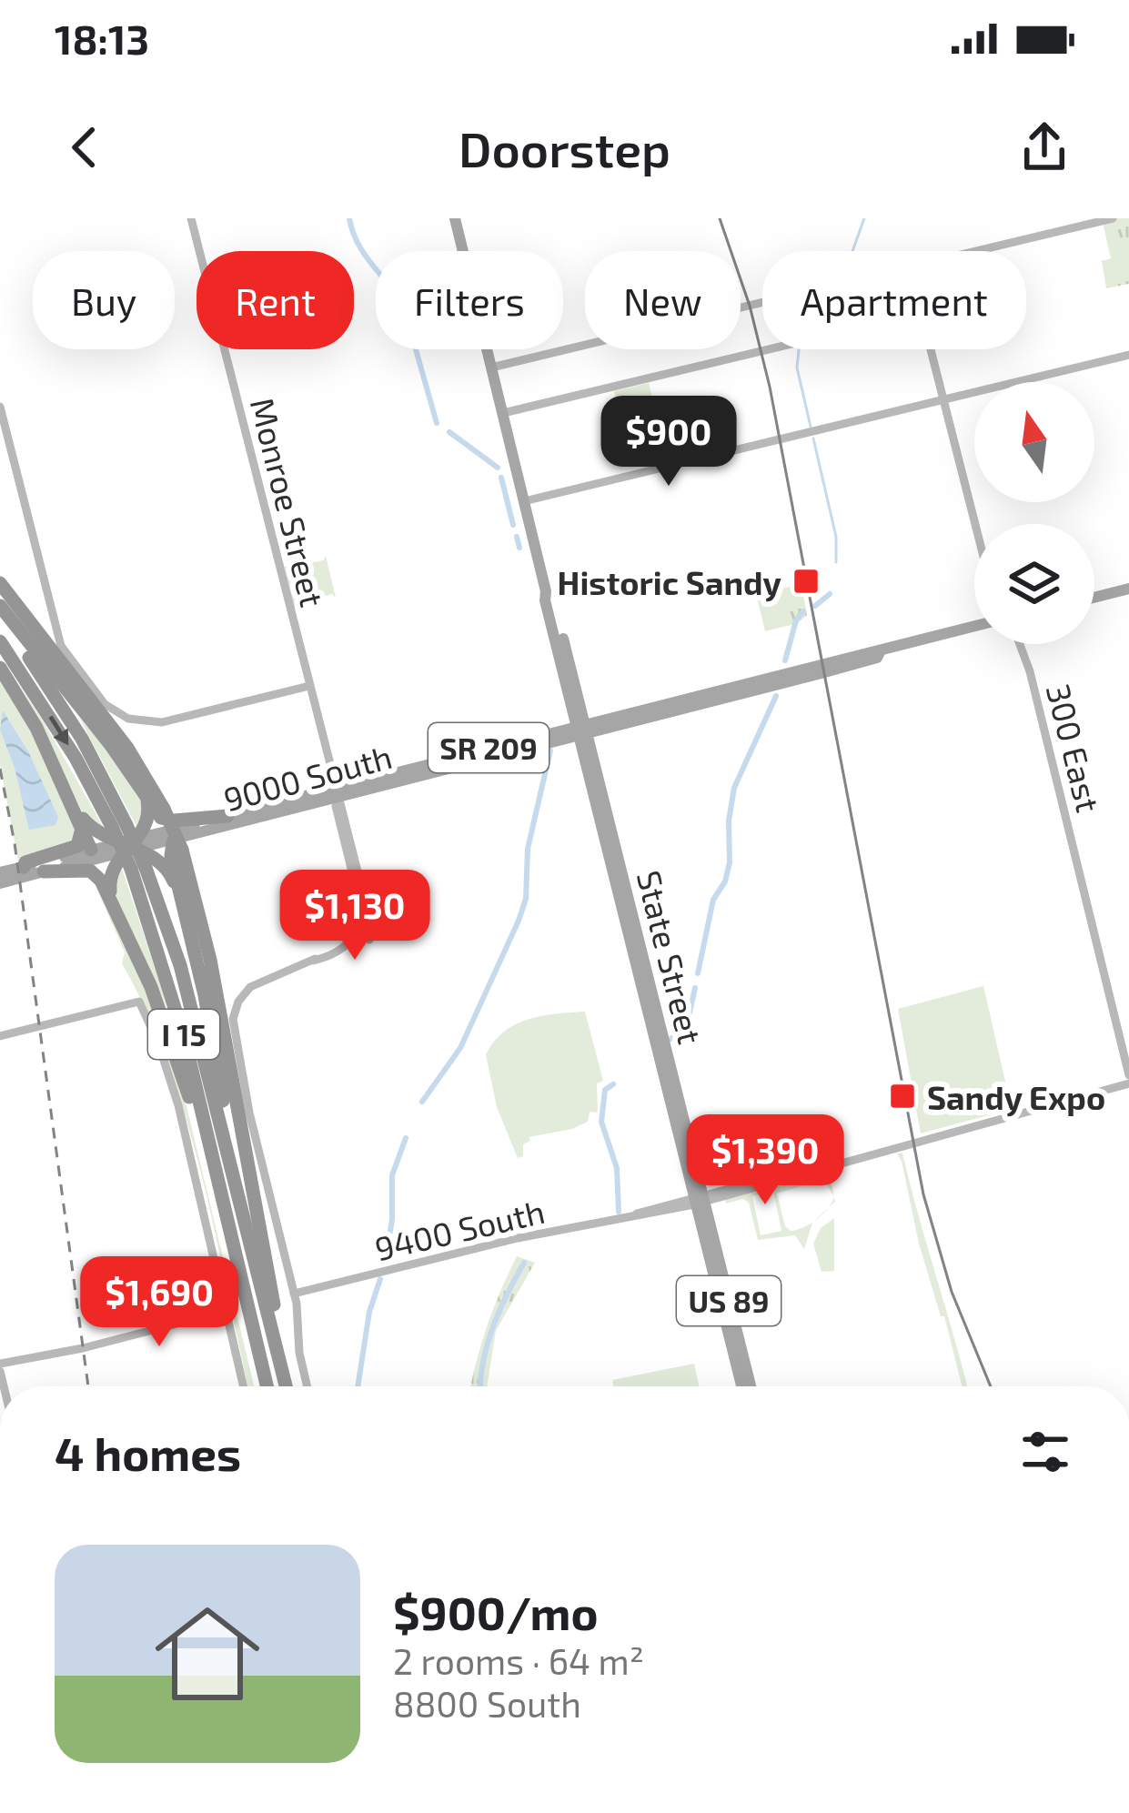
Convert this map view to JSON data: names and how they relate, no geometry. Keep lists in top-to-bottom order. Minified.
{"streets":{"highway":["I 15"],"main road":["SR 209","9000 South","State Street","US 89"],"street":["Monroe Street","300 East","9400 South"]},"crossings":[["Monroe Street","9000 South"],["300 East","9400 South"],["9000 South","State Street"],["9000 South","I 15"],["State Street","9400 South"]],"places":{"transit":["Historic Sandy","Sandy Expo"]},"north":"top","page":{"status":"18:13","header":"Doorstep","chip":["Buy","Rent","Filters","New","Apartment"],"price":["$900","$1,130","$1,390","$1,690"],"heading":"4 homes","list":[{"name":"$900/mo","note":"2 rooms · 64 m² · 8800 South"}]}}
